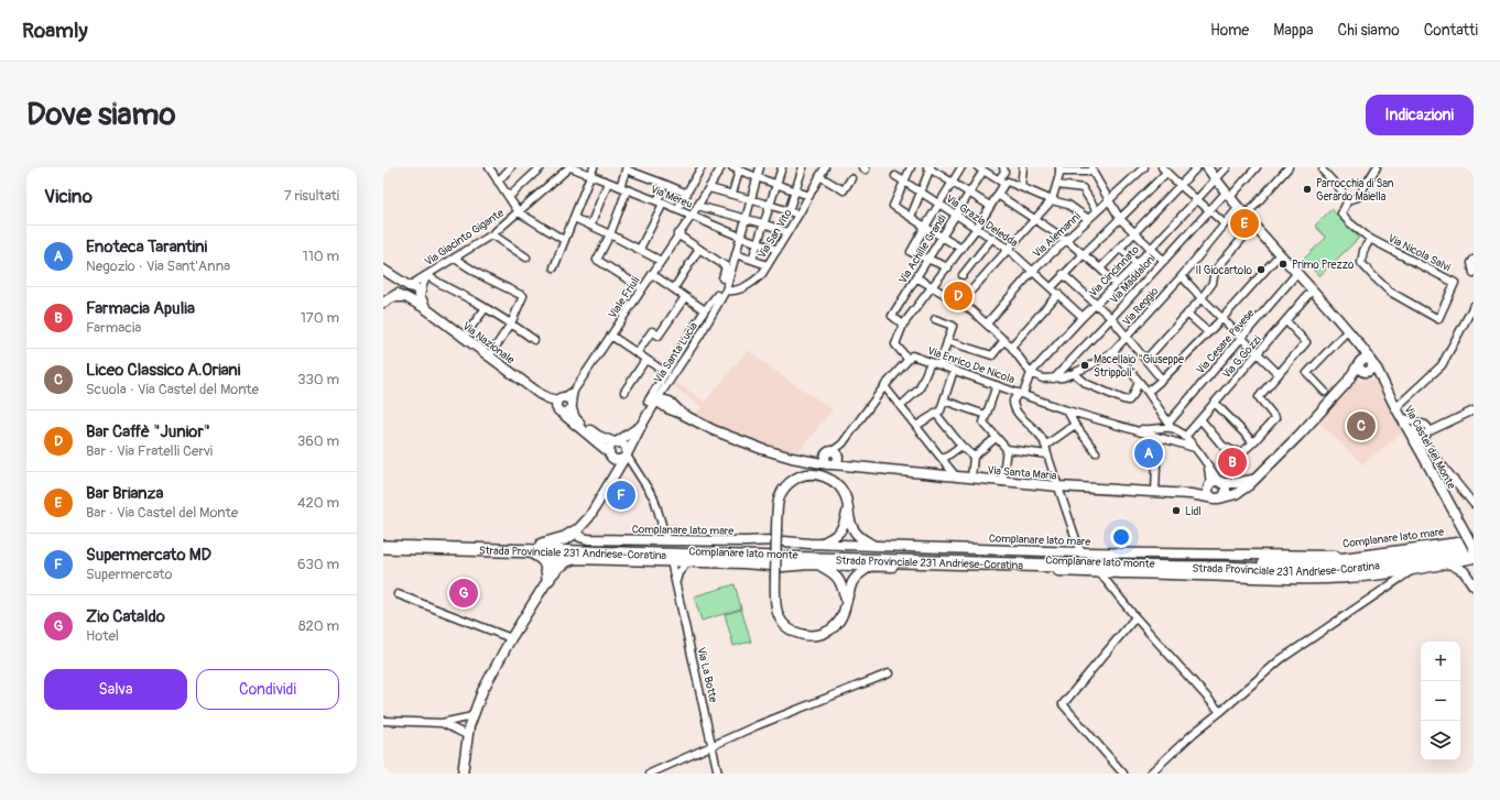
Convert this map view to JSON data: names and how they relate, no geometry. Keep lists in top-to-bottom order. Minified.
{"streets":{"highway":["Strada Provinciale 231 Andriese-Coratina"],"street":["Via Mereu","Via Grazia Deledda","Via San Vito","Via Alemanni","Via Giacinto Gigante","Via Achille Grandi","Via Nicola Salvi","Via Cincinnato","Via Maddaloni","Viale Friuli","Via Reggio","Via Cesare Pavese","Via Nazionale","Via Santa Lucia","Via G.Gozzi","Via Enrico De Nicola","Via Castel del Monte","Via Santa Maria","Complanare lato mare","Complanare lato monte","Via La Botte"]},"crossings":[["Via Mereu","Via San Vito"],["Via Mereu","Via Giacinto Gigante"],["Via Mereu","Viale Friuli"],["Via Mereu","Via Santa Lucia"],["Via Grazia Deledda","Via Alemanni"],["Via Grazia Deledda","Via Achille Grandi"],["Via Grazia Deledda","Via Cincinnato"],["Via San Vito","Via Santa Lucia"],["Via Giacinto Gigante","Via Nazionale"],["Via Cincinnato","Via Reggio"],["Via Cincinnato","Via Enrico De Nicola"],["Via Cincinnato","Via Castel del Monte"],["Via Maddaloni","Via Reggio"],["Via Maddaloni","Via Castel del Monte"],["Viale Friuli","Via Nazionale"],["Via Reggio","Via Castel del Monte"],["Via Cesare Pavese","Via Enrico De Nicola"],["Via Cesare Pavese","Via Castel del Monte"],["Via Nazionale","Via Santa Lucia"],["Via Santa Lucia","Via Santa Maria"],["Via Santa Lucia","Complanare lato mare"],["Via G.Gozzi","Via Castel del Monte"],["Via Castel del Monte","Strada Provinciale 231 Andriese-Coratina"],["Complanare lato monte","Via La Botte"]],"places":["Parrocchia di San Gerardo Maiella","Primo Prezzo","Il Giocartolo","Macellaio \"Giuseppe Strippoli\"","Lidl"],"page":{"header":"Roamly","nav":["Home","Mappa","Chi siamo","Contatti"],"buttons":["Indicazioni",["Salva","Condividi"]],"title":"Dove siamo","heading":["Vicino","7 risultati"],"pins":["E","D","C","A","B","F","G"],"list":[{"mark":"A","name":"Enoteca Tarantini","note":"Negozio · Via Sant'Anna","value":"110 m"},{"mark":"B","name":"Farmacia Apulia","note":"Farmacia","value":"170 m"},{"mark":"C","name":"Liceo Classico A.Oriani","note":"Scuola · Via Castel del Monte","value":"330 m"},{"mark":"D","name":"Bar Caffè \"Junior\"","note":"Bar · Via Fratelli Cervi","value":"360 m"},{"mark":"E","name":"Bar Brianza","note":"Bar · Via Castel del Monte","value":"420 m"},{"mark":"F","name":"Supermercato MD","note":"Supermercato","value":"630 m"},{"mark":"G","name":"Zio Cataldo","note":"Hotel","value":"820 m"}],"map_buttons":["+","−"]}}
